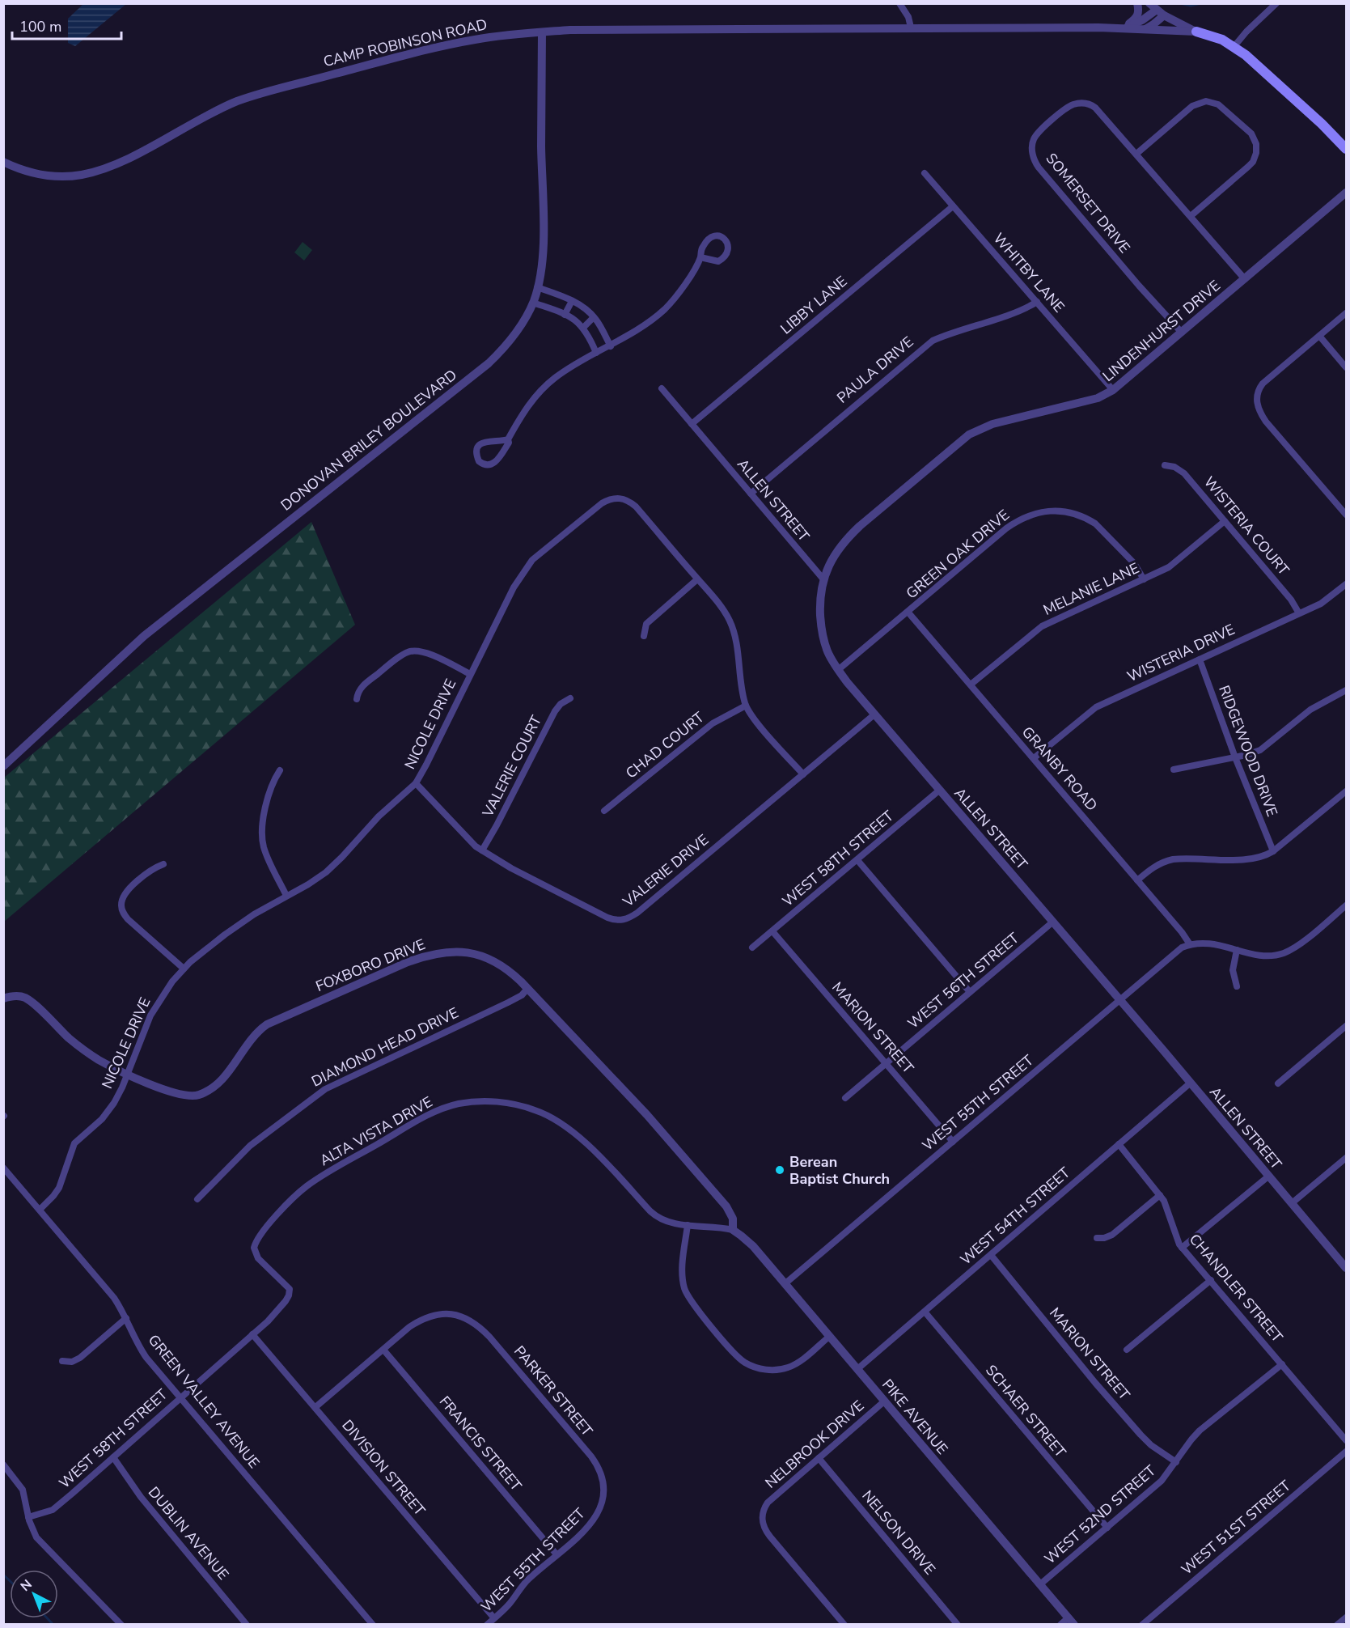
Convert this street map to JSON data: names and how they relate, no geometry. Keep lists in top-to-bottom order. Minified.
{"streets":{"main road":["CAMP ROBINSON ROAD"],"street":["SOMERSET DRIVE","WHITBY LANE","LIBBY LANE","LINDENHURST DRIVE","PAULA DRIVE","DONOVAN BRILEY BOULEVARD","ALLEN STREET","WISTERIA COURT","GREEN OAK DRIVE","MELANIE LANE","WISTERIA DRIVE","NICOLE DRIVE","CHAD COURT","RIDGEWOOD DRIVE","VALERIE COURT","GRANBY ROAD","WEST 58TH STREET","VALERIE DRIVE","FOXBORO DRIVE","WEST 56TH STREET","MARION STREET","DIAMOND HEAD DRIVE","WEST 55TH STREET","ALTA VISTA DRIVE","WEST 54TH STREET","CHANDLER STREET","PARKER STREET","GREEN VALLEY AVENUE","SCHAER STREET","PIKE AVENUE","FRANCIS STREET","NELBROOK DRIVE","DIVISION STREET","WEST 52ND STREET","WEST 51ST STREET","NELSON DRIVE","DUBLIN AVENUE"]},"crossings":[["CAMP ROBINSON ROAD","DONOVAN BRILEY BOULEVARD"],["SOMERSET DRIVE","LINDENHURST DRIVE"],["WHITBY LANE","LIBBY LANE"],["WHITBY LANE","LINDENHURST DRIVE"],["WHITBY LANE","PAULA DRIVE"],["LIBBY LANE","ALLEN STREET"],["LINDENHURST DRIVE","ALLEN STREET"],["PAULA DRIVE","ALLEN STREET"],["ALLEN STREET","GREEN OAK DRIVE"],["ALLEN STREET","WEST 58TH STREET"],["ALLEN STREET","VALERIE DRIVE"],["ALLEN STREET","WEST 56TH STREET"],["ALLEN STREET","WEST 55TH STREET"],["ALLEN STREET","WEST 54TH STREET"],["WISTERIA COURT","MELANIE LANE"],["WISTERIA COURT","WISTERIA DRIVE"],["GREEN OAK DRIVE","MELANIE LANE"],["GREEN OAK DRIVE","GRANBY ROAD"],["MELANIE LANE","GRANBY ROAD"],["WISTERIA DRIVE","RIDGEWOOD DRIVE"],["WISTERIA DRIVE","GRANBY ROAD"],["NICOLE DRIVE","CHAD COURT"],["NICOLE DRIVE","VALERIE DRIVE"],["NICOLE DRIVE","FOXBORO DRIVE"],["NICOLE DRIVE","GREEN VALLEY AVENUE"],["VALERIE COURT","VALERIE DRIVE"],["GRANBY ROAD","WEST 55TH STREET"],["WEST 58TH STREET","MARION STREET"],["WEST 58TH STREET","ALTA VISTA DRIVE"],["WEST 58TH STREET","GREEN VALLEY AVENUE"],["WEST 58TH STREET","DIVISION STREET"],["WEST 58TH STREET","DUBLIN AVENUE"],["FOXBORO DRIVE","DIAMOND HEAD DRIVE"],["FOXBORO DRIVE","ALTA VISTA DRIVE"],["FOXBORO DRIVE","PIKE AVENUE"],["WEST 56TH STREET","MARION STREET"],["MARION STREET","WEST 55TH STREET"],["MARION STREET","WEST 54TH STREET"],["MARION STREET","WEST 52ND STREET"],["WEST 55TH STREET","PARKER STREET"],["WEST 55TH STREET","PIKE AVENUE"],["WEST 55TH STREET","FRANCIS STREET"],["WEST 55TH STREET","DIVISION STREET"],["ALTA VISTA DRIVE","PIKE AVENUE"],["WEST 54TH STREET","CHANDLER STREET"],["WEST 54TH STREET","SCHAER STREET"],["WEST 54TH STREET","PIKE AVENUE"],["CHANDLER STREET","WEST 52ND STREET"],["PARKER STREET","FRANCIS STREET"],["SCHAER STREET","WEST 52ND STREET"],["PIKE AVENUE","NELBROOK DRIVE"],["PIKE AVENUE","WEST 52ND STREET"],["NELBROOK DRIVE","NELSON DRIVE"]],"places":["Berean Baptist Church"],"scale_bar":"100 m","north":"top left"}
